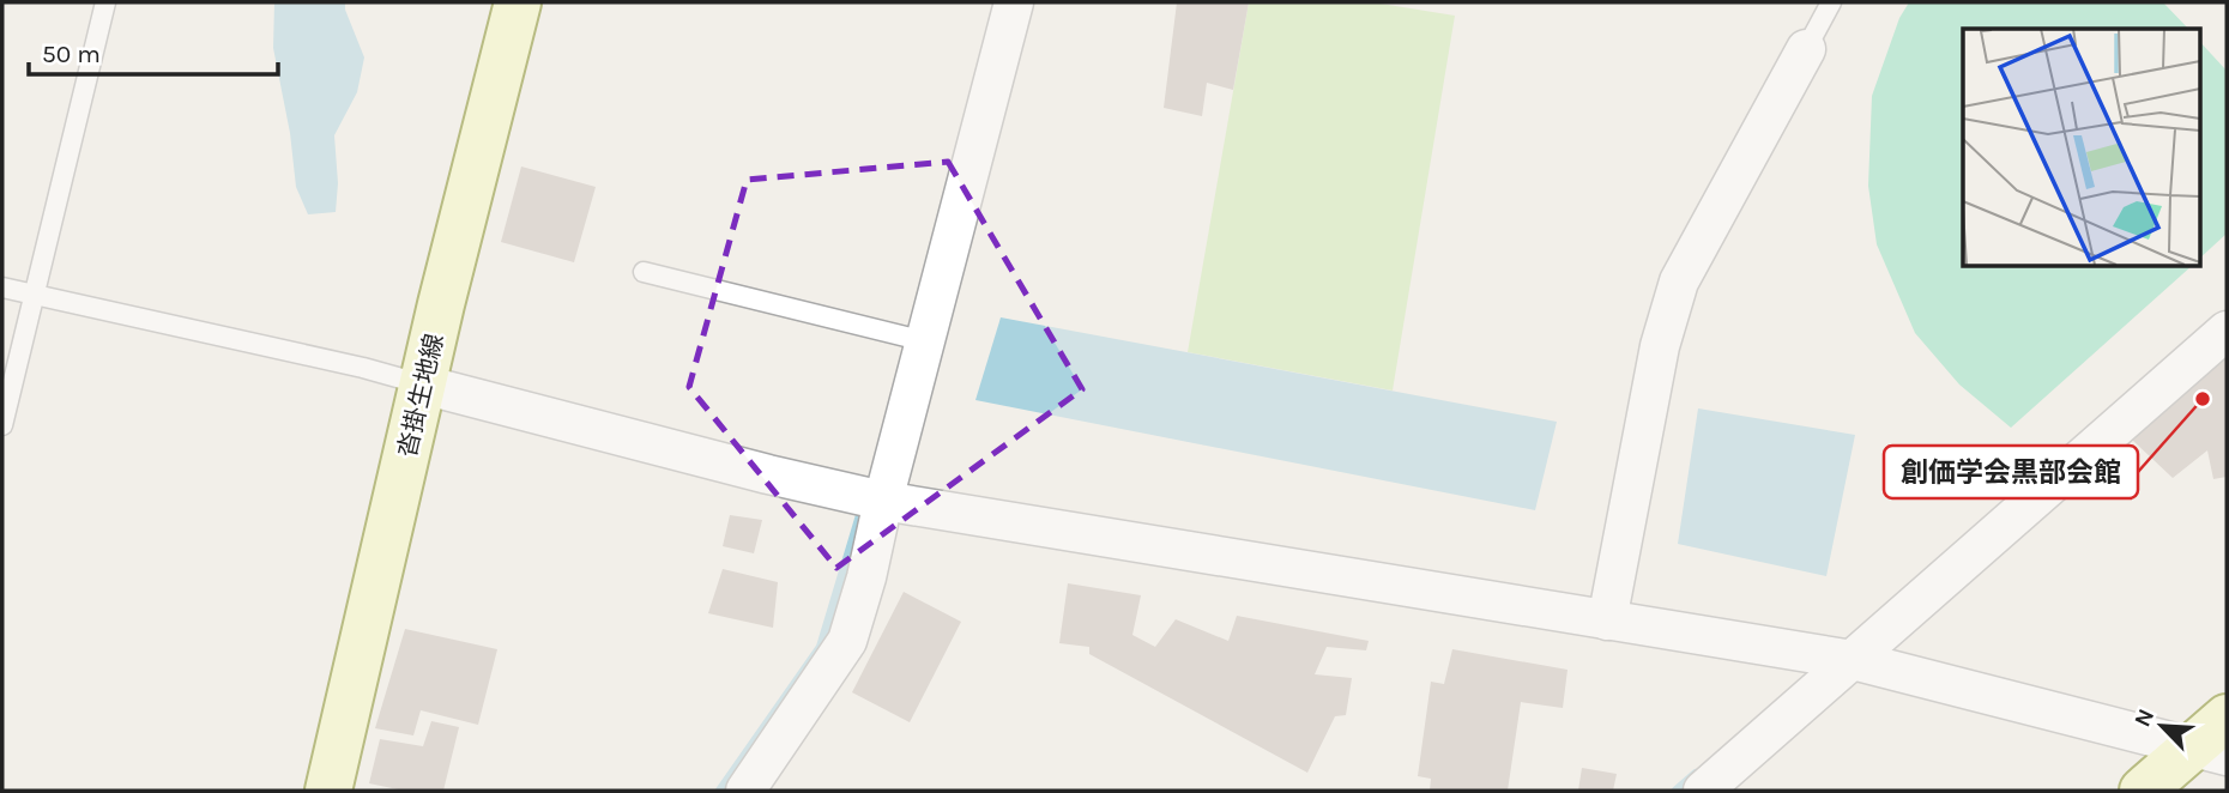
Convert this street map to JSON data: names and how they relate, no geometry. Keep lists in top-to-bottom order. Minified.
{"streets":{"main road":["沓掛生地線"]},"places":["創価学会黒部会館"],"scale_bar":"50 m","north":"top left"}
